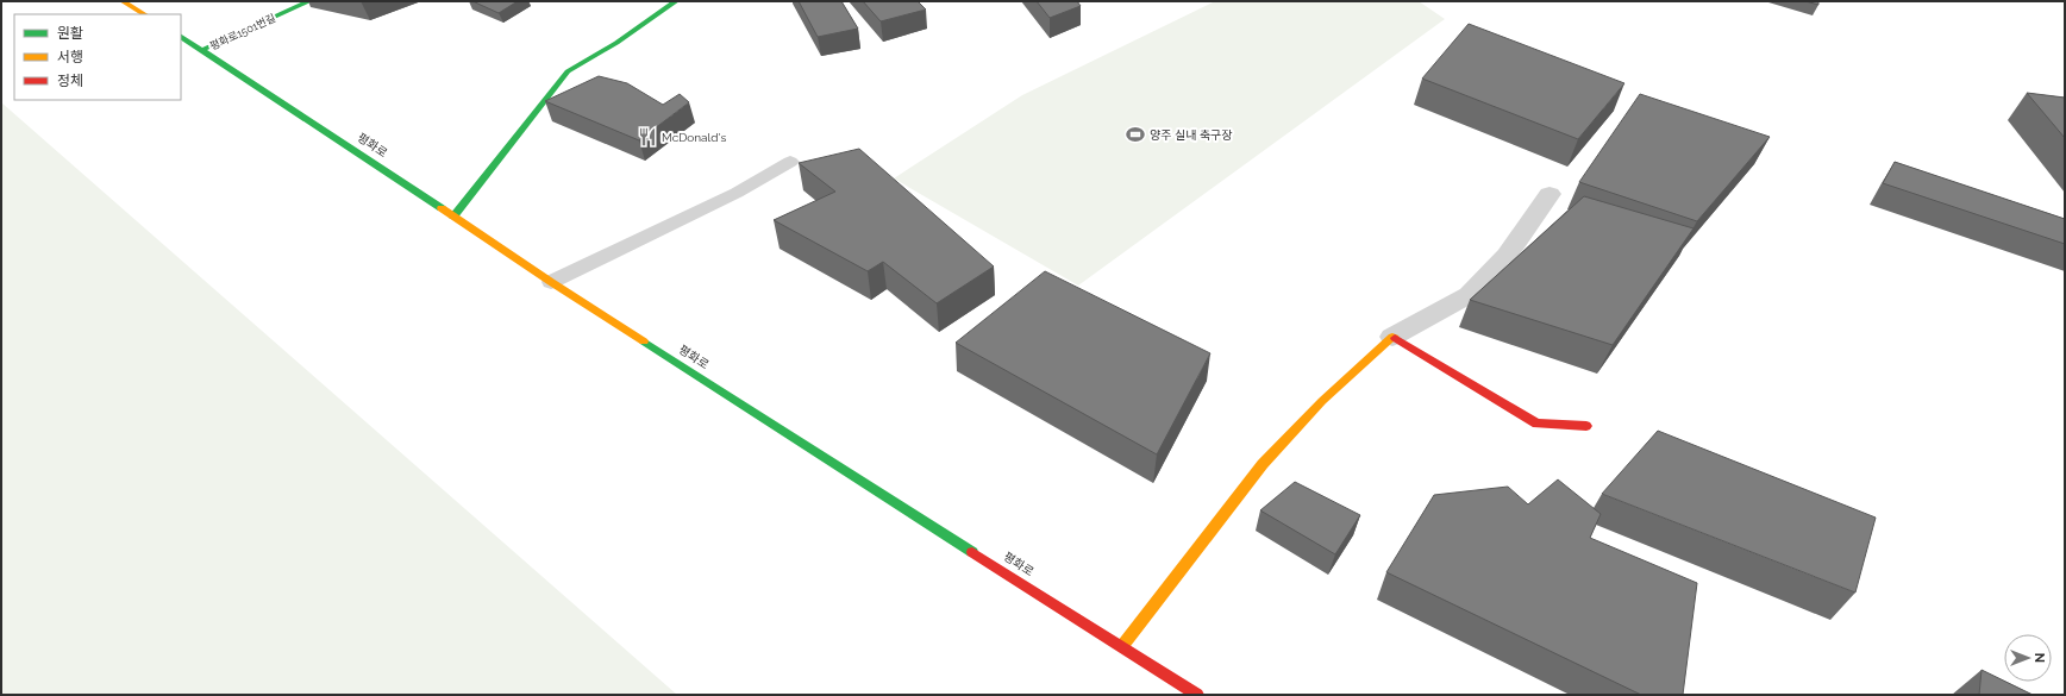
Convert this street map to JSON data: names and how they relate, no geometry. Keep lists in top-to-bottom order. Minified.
{"streets":{"main road":["평화로1501번길","평화로"]},"crossings":[["평화로1501번길","평화로"]],"places":{"sports":["양주 실내 축구장"],"restaurant":["McDonald's"]},"legend":["원활","서행","정체"],"north":"right"}
